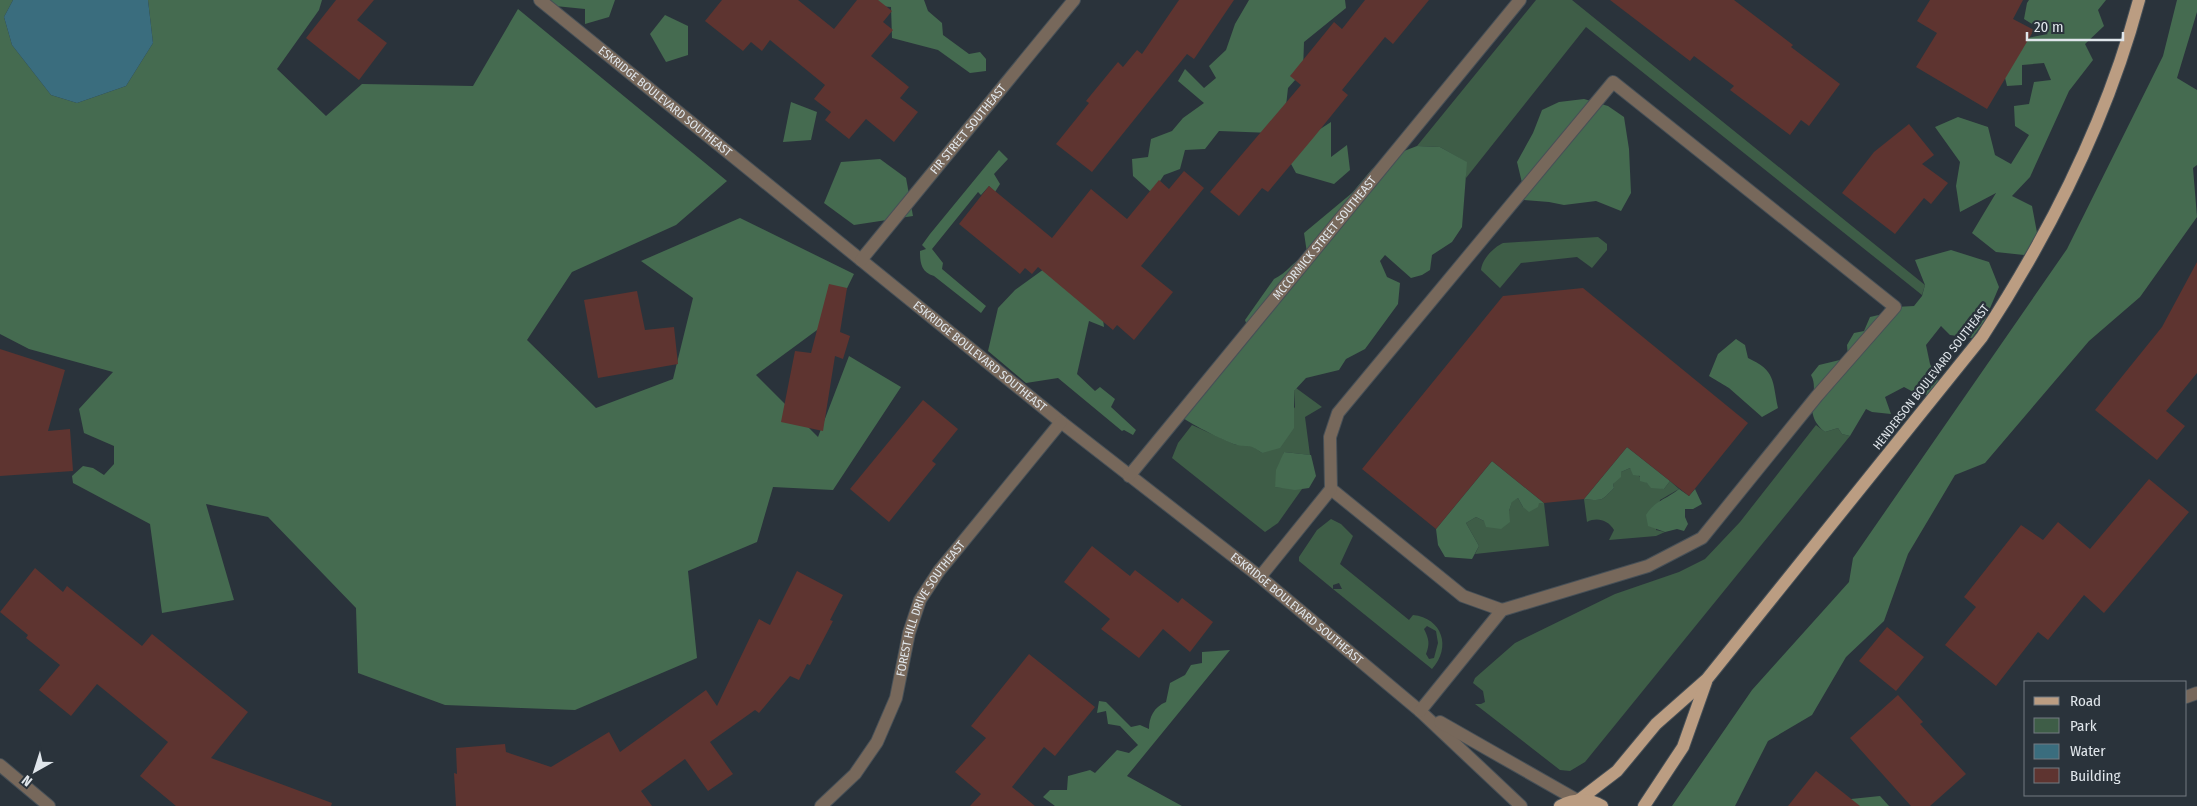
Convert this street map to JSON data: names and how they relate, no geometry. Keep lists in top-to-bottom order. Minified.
{"streets":{"main road":["HENDERSON BOULEVARD SOUTHEAST"],"street":["ESKRIDGE BOULEVARD SOUTHEAST","FIR STREET SOUTHEAST","MCCORMICK STREET SOUTHEAST","FOREST HILL DRIVE SOUTHEAST"]},"crossings":[["ESKRIDGE BOULEVARD SOUTHEAST","FIR STREET SOUTHEAST"],["ESKRIDGE BOULEVARD SOUTHEAST","MCCORMICK STREET SOUTHEAST"],["ESKRIDGE BOULEVARD SOUTHEAST","HENDERSON BOULEVARD SOUTHEAST"],["ESKRIDGE BOULEVARD SOUTHEAST","FOREST HILL DRIVE SOUTHEAST"]],"legend":["Road","Park","Water","Building"],"scale_bar":"20 m","north":"bottom left"}
